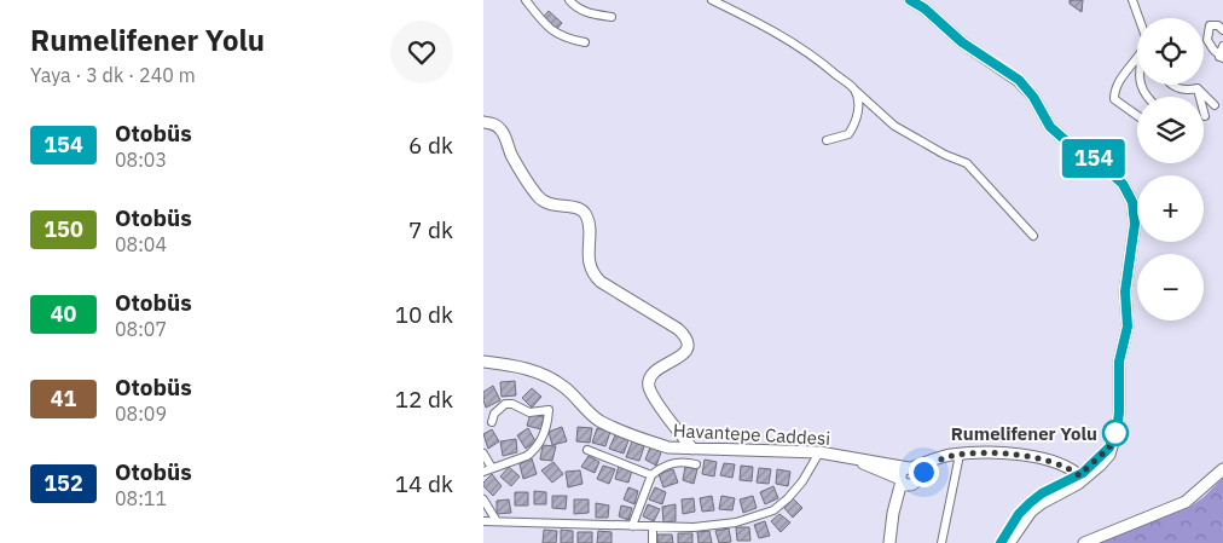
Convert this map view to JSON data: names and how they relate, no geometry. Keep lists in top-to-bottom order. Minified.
{"streets":{"street":["Havantepe Caddesi"]},"places":["Rumelifener Yolu"],"lines":["bus line 154"],"page":{"heading":["Rumelifener Yolu","Yaya · 3 dk · 240 m"],"on_map":"154","map_buttons":["+","−"],"list":[{"mark":"154","name":"Otobüs","note":"08:03","value":"6 dk"},{"mark":"150","name":"Otobüs","note":"08:04","value":"7 dk"},{"mark":"40","name":"Otobüs","note":"08:07","value":"10 dk"},{"mark":"41","name":"Otobüs","note":"08:09","value":"12 dk"},{"mark":"152","name":"Otobüs","note":"08:11","value":"14 dk"}]}}
